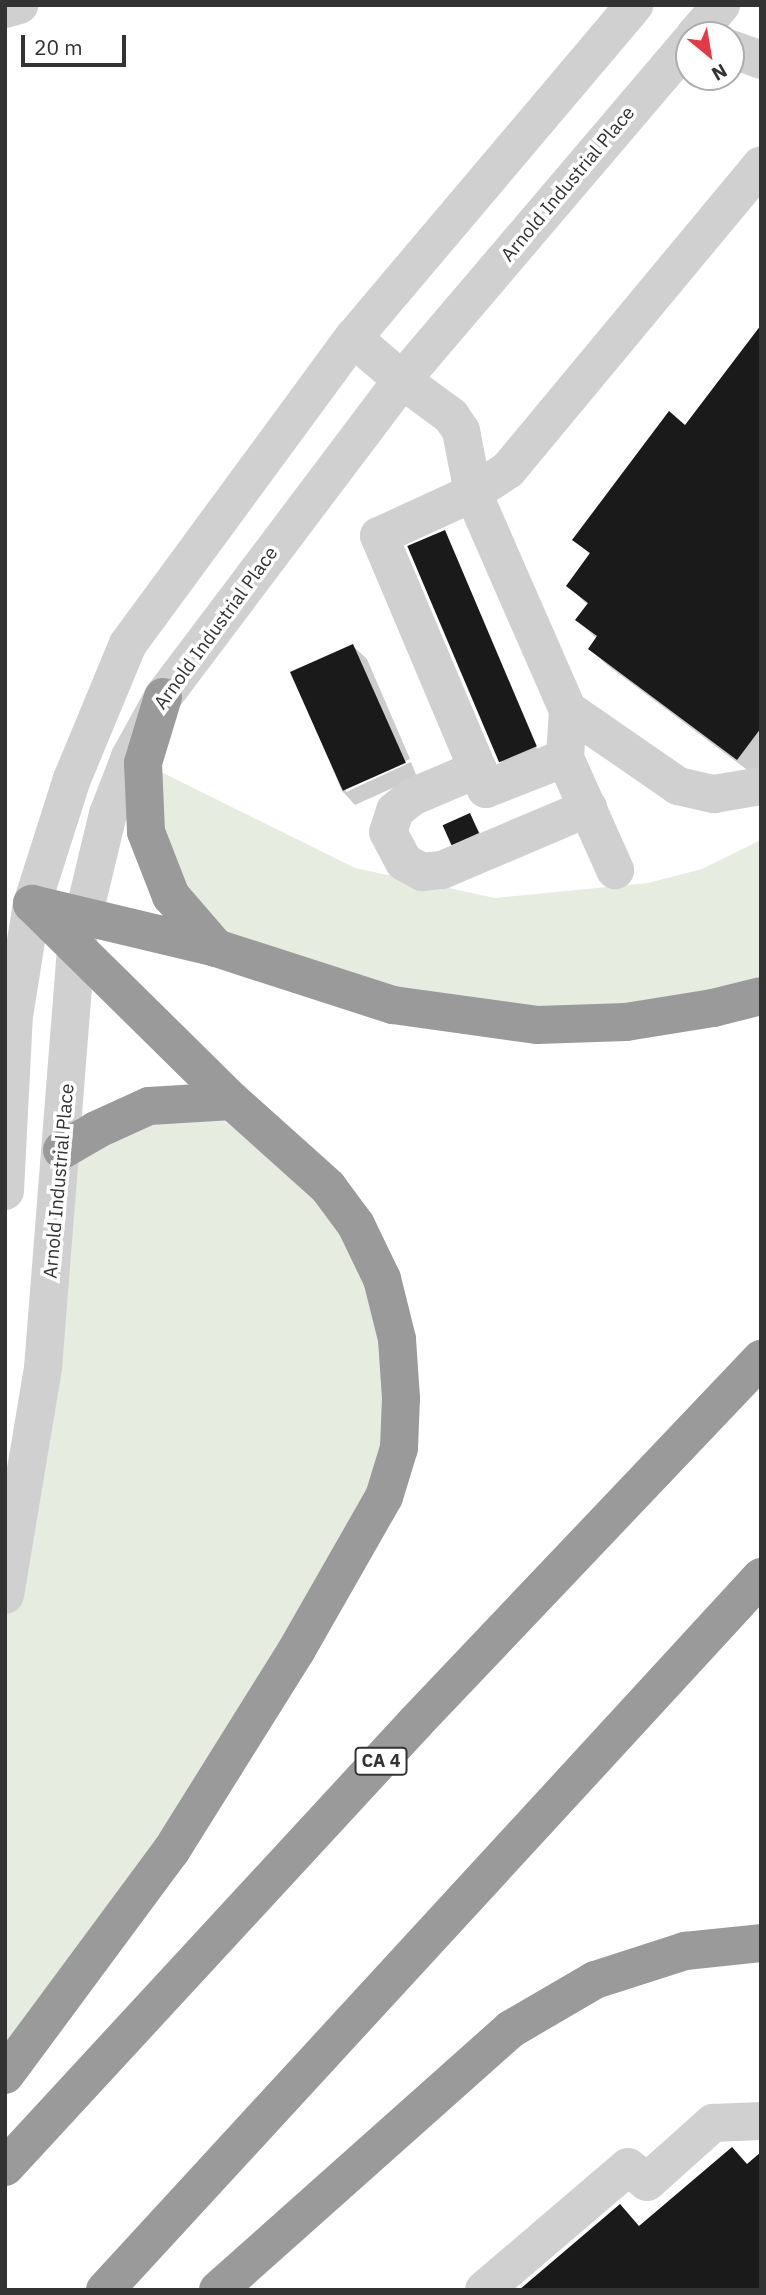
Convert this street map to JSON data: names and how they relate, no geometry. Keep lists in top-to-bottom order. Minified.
{"streets":{"highway":["CA 4"],"street":["Arnold Industrial Place"]},"scale_bar":"20 m","north":"bottom right"}
